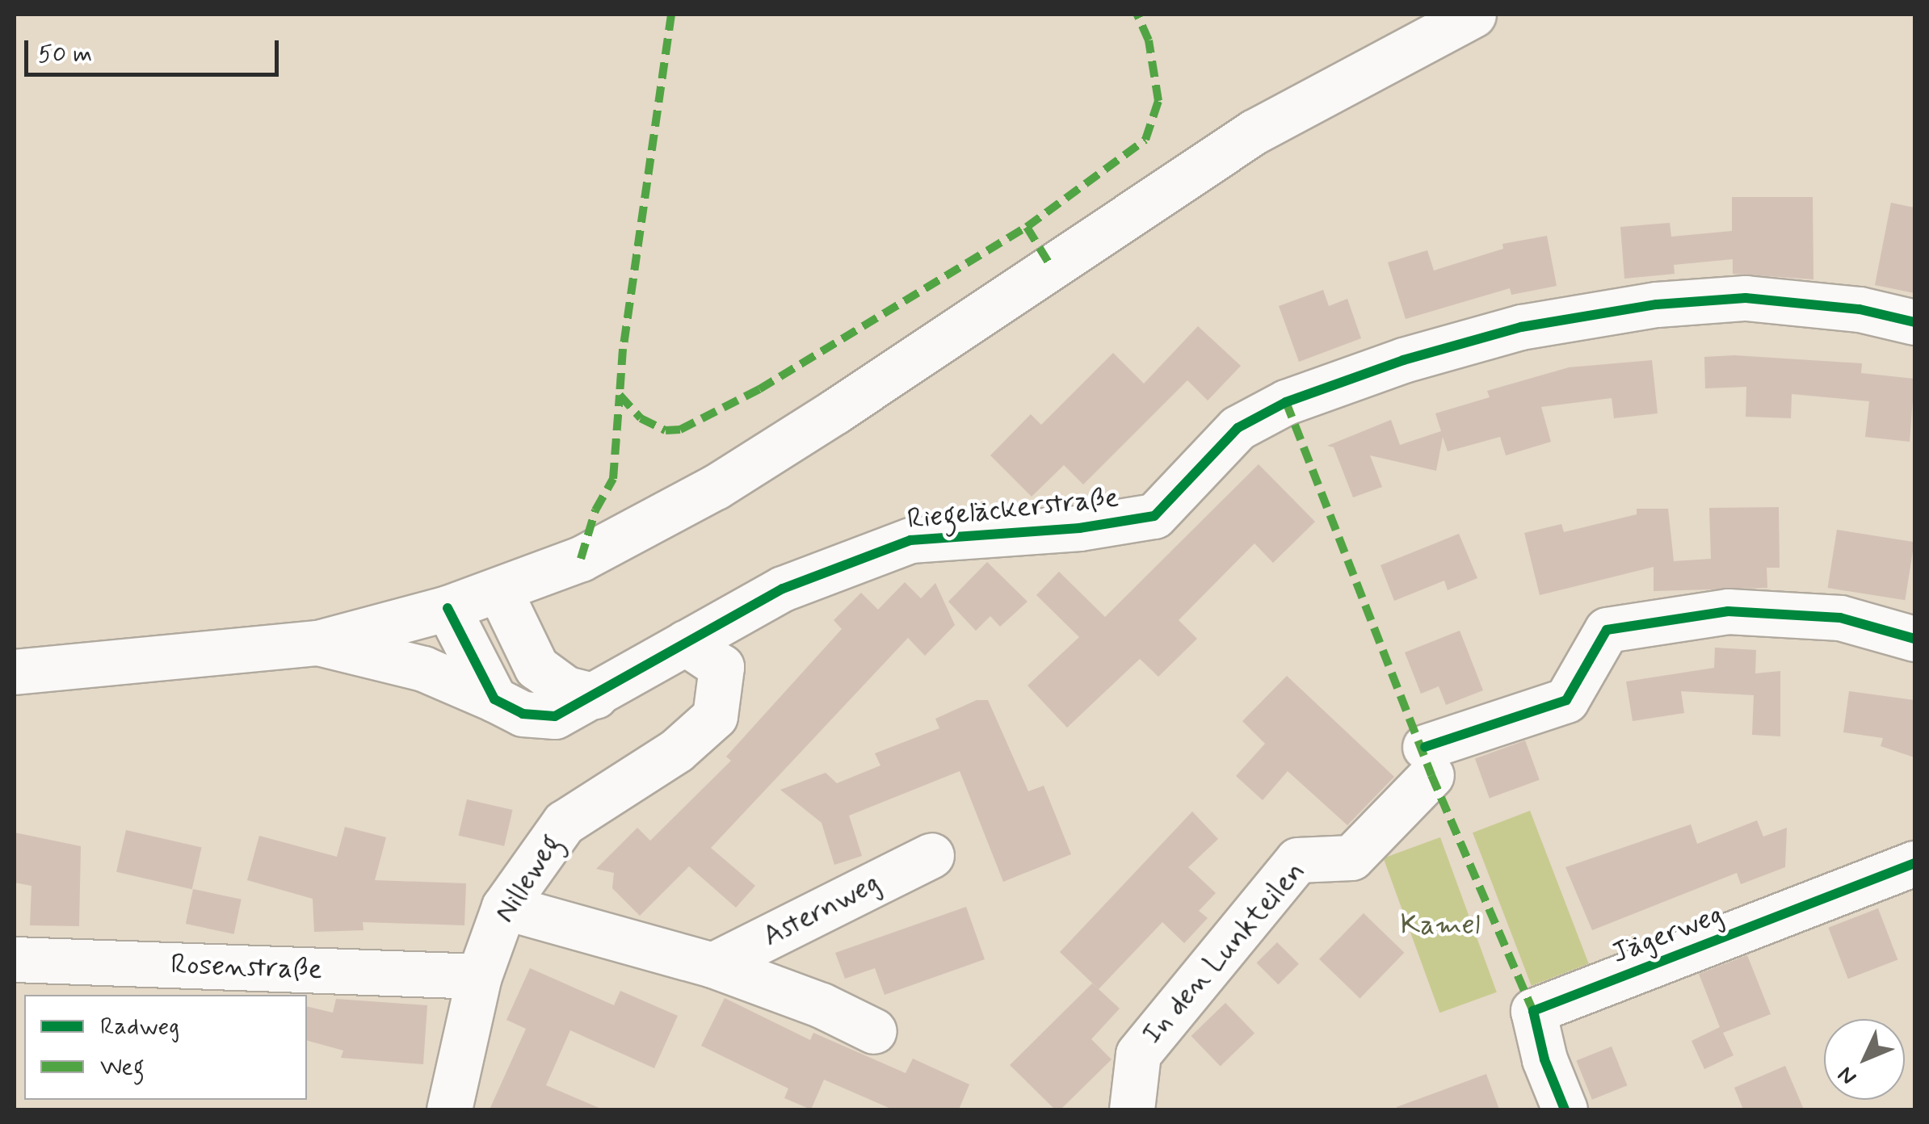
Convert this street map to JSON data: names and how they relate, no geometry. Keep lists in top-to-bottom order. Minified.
{"streets":{"street":["Riegeläckerstraße","Nilleweg","Asternweg","Jägerweg","In den Lunkteilen","Rosenstraße"]},"crossings":[["Riegeläckerstraße","Nilleweg"],["Nilleweg","Asternweg"],["Nilleweg","Rosenstraße"]],"parks":["Kamel"],"legend":["Radweg","Weg"],"scale_bar":"50 m","north":"bottom left"}
